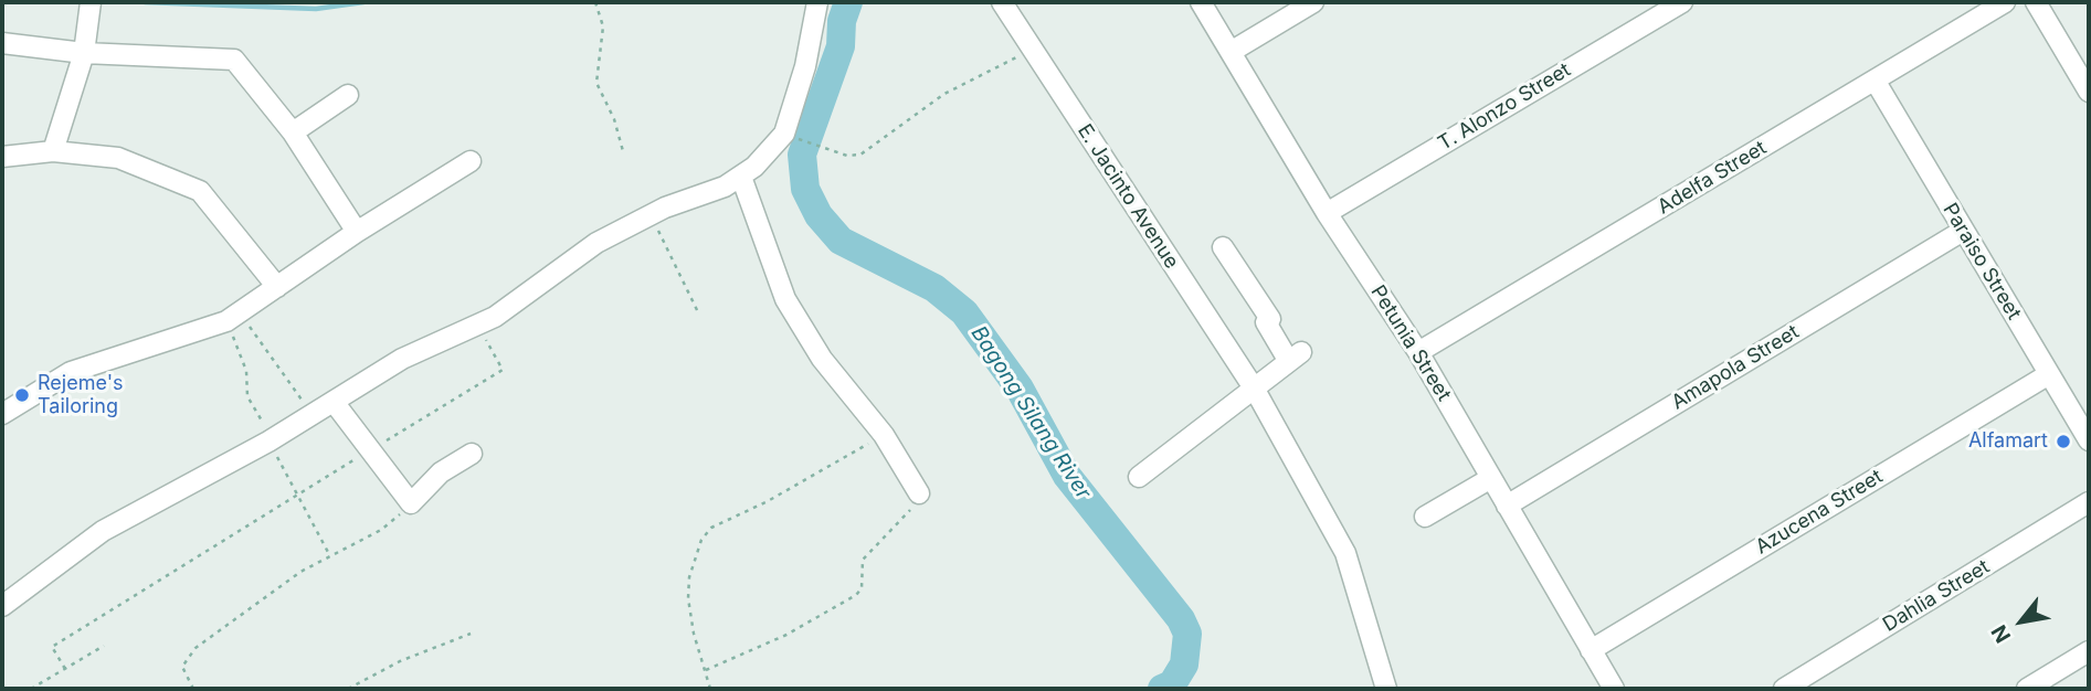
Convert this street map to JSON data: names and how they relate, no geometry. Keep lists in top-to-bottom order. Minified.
{"streets":{"street":["T. Alonzo Street","Adelfa Street","E. Jacinto Avenue","Paraiso Street","Petunia Street","Amapola Street","Azucena Street","Dahlia Street"]},"crossings":[["T. Alonzo Street","Petunia Street"],["Adelfa Street","Paraiso Street"],["Adelfa Street","Petunia Street"],["Paraiso Street","Amapola Street"],["Paraiso Street","Azucena Street"],["Petunia Street","Amapola Street"],["Petunia Street","Azucena Street"]],"water":["Bagong Silang River"],"places":["Rejeme's Tailoring","Alfamart"],"north":"bottom left"}
